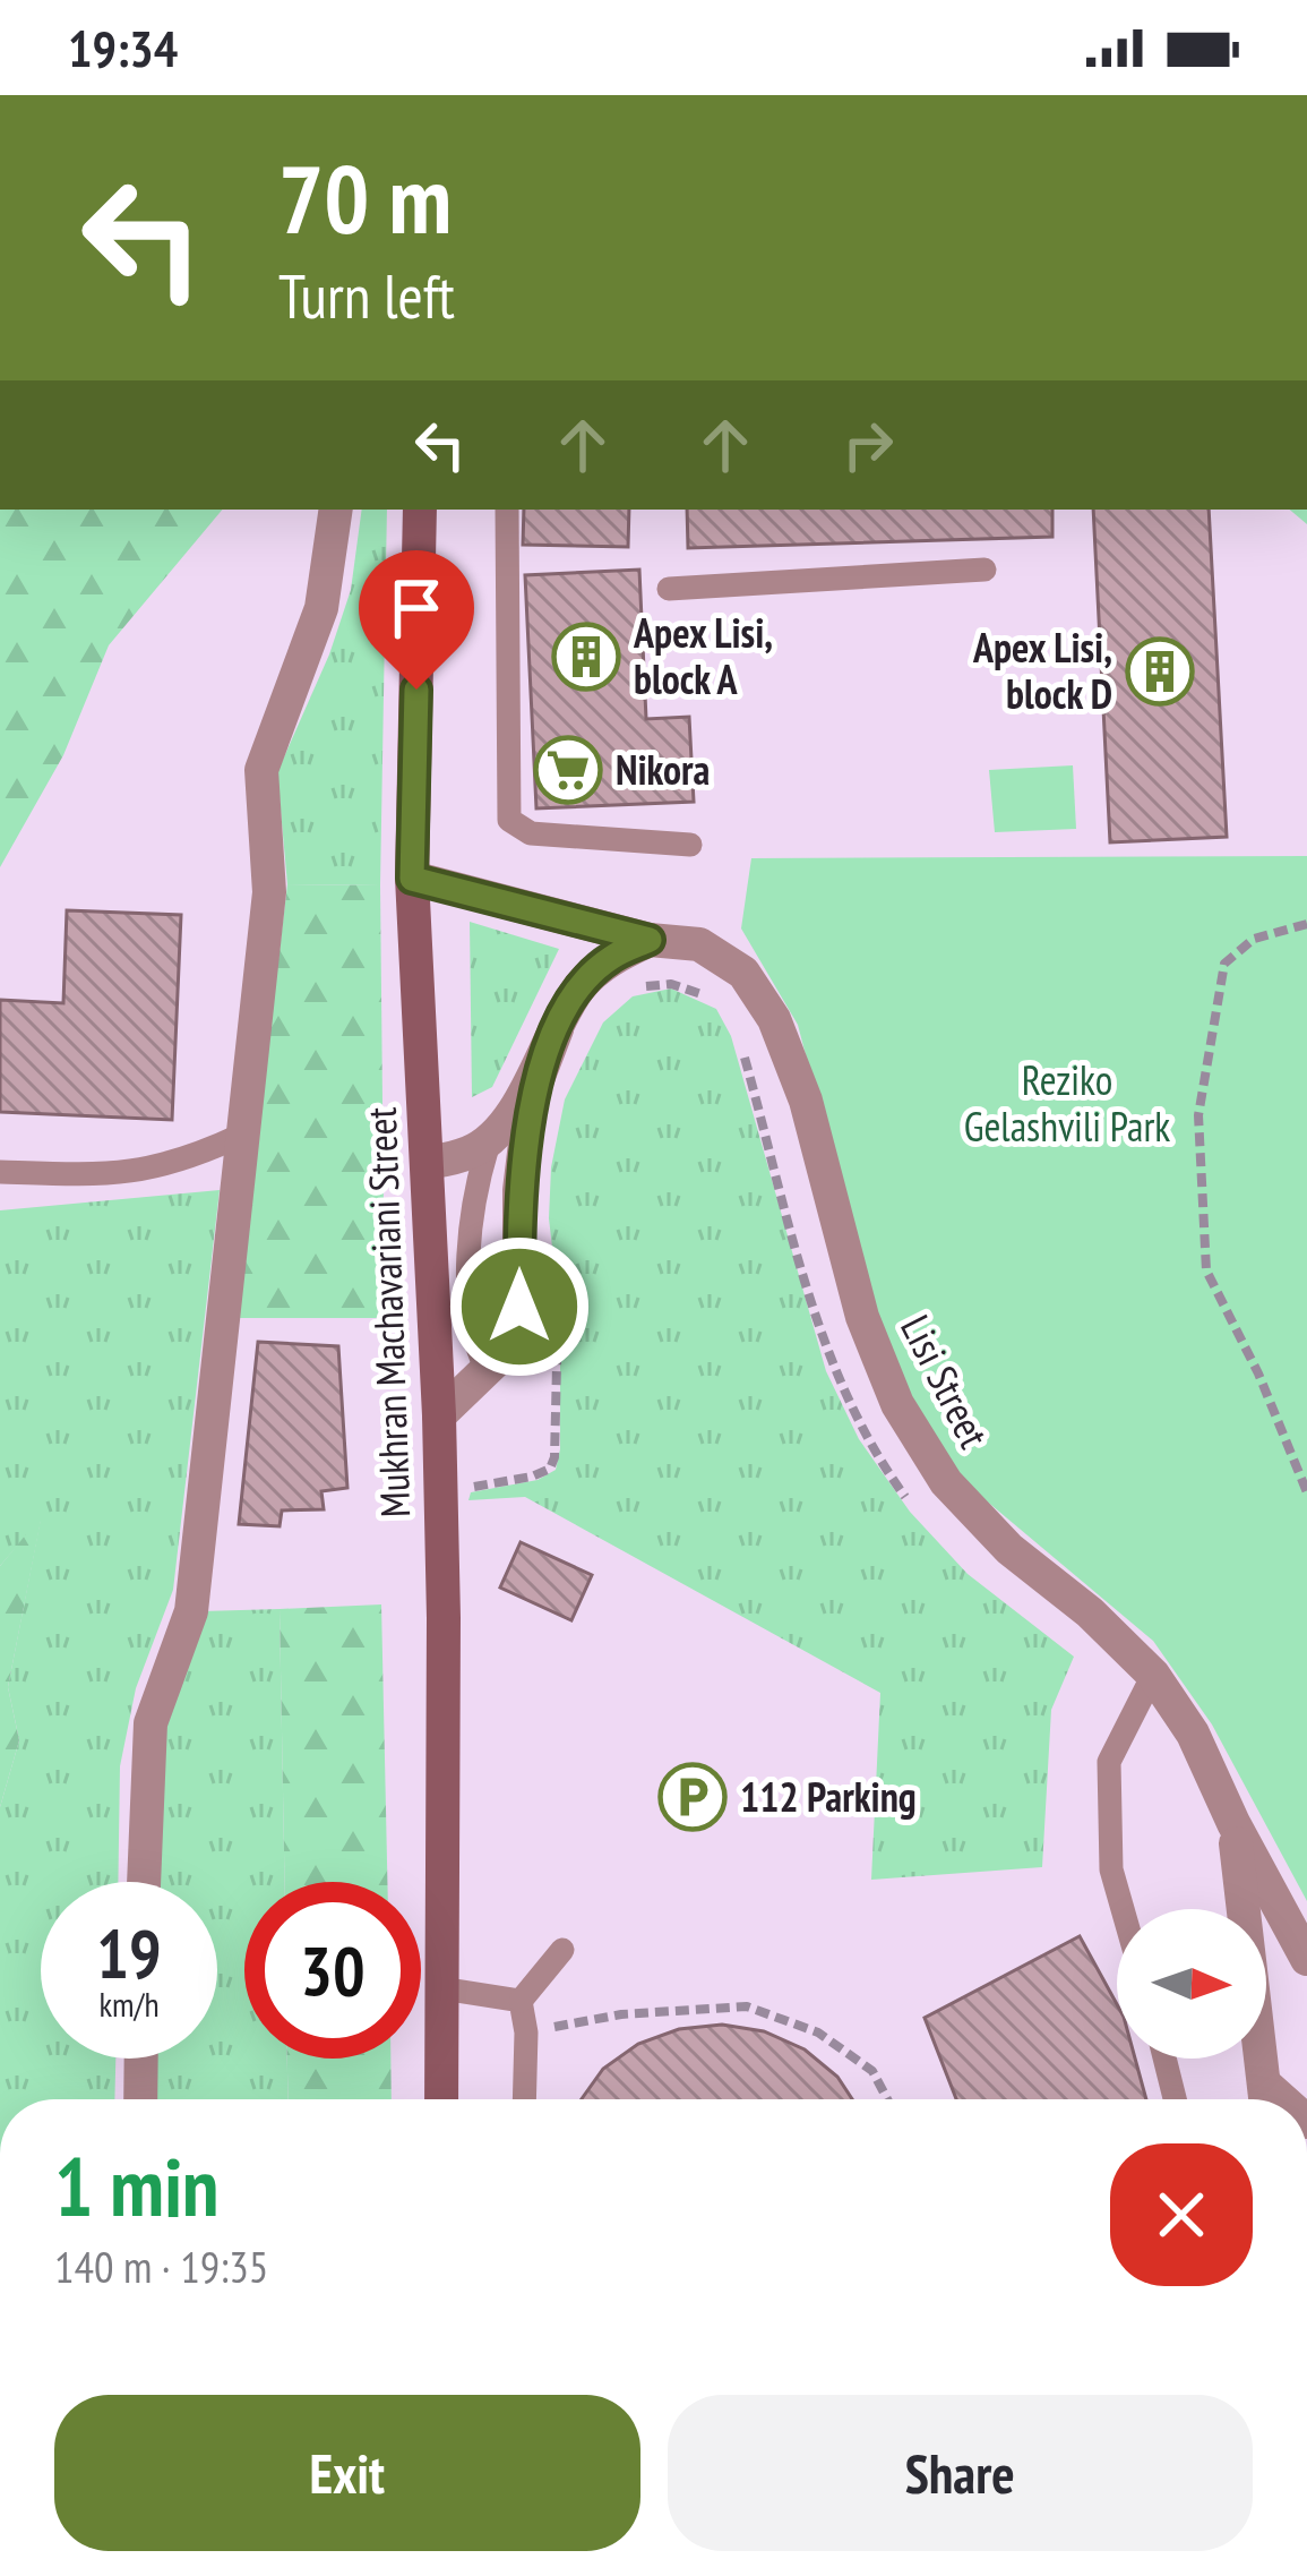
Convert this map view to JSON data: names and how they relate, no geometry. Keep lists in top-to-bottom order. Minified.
{"streets":{"main road":["Mukhran Machavariani Street"],"street":["Lisi Street"]},"crossings":[["Mukhran Machavariani Street","Lisi Street"]],"parks":["Reziko Gelashvili Park"],"places":{"building":["Apex Lisi, block A","Apex Lisi, block D"],"supermarket":["Nikora"],"parking":["112 Parking"]},"north":"right","page":{"status":"19:34","turn":["70 m","Turn left"],"speed":"19 km/h","limit":"30","heading":["1 min","140 m · 19:35"],"buttons":["Exit","Share"]}}
